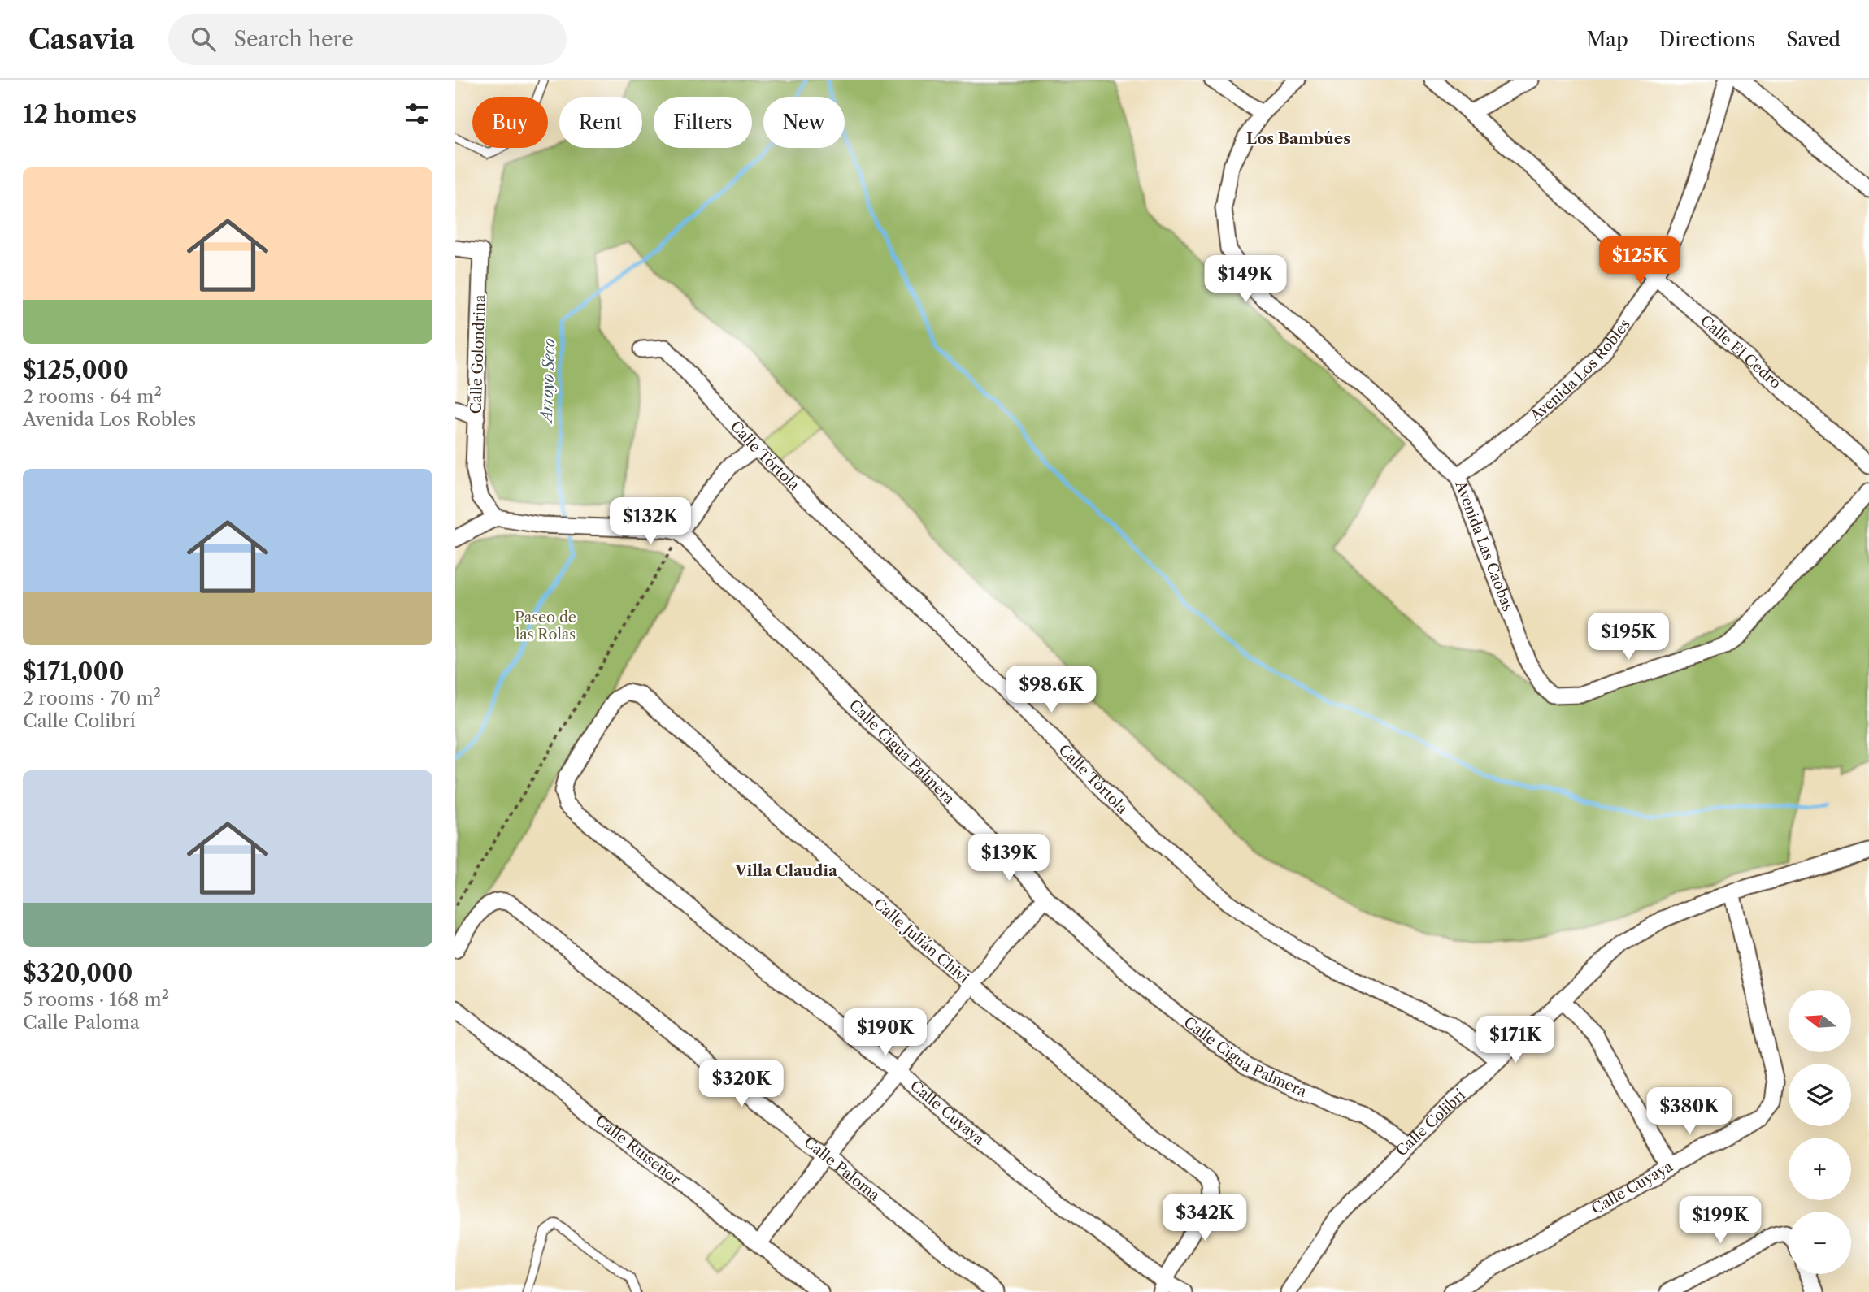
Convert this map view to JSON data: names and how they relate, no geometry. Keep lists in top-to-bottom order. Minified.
{"streets":{"street":["Calle El Cedro","Calle Golondrina","Avenida Los Robles","Calle Tórtola","Avenida Las Caobas","Calle Cigua Palmera","Calle Julián Chivi","Calle Cuyaya","Calle Colibrí","Calle Ruiseñor","Calle Paloma"]},"crossings":[["Calle El Cedro","Avenida Los Robles"],["Avenida Los Robles","Avenida Las Caobas"],["Calle Tórtola","Calle Colibrí"],["Calle Cigua Palmera","Calle Colibrí"],["Calle Julián Chivi","Calle Cuyaya"],["Calle Cuyaya","Calle Colibrí"]],"districts":["Los Bambúes","Villa Claudia"],"water":["Arroyo Seco"],"parks":["Paseo de las Rolas"],"north":"left","page":{"header":"Casavia","search":"Search here","nav":["Map","Directions","Saved"],"heading":"12 homes","chip":["Buy","Rent","Filters","New"],"list":[{"name":"$125,000","note":"2 rooms · 64 m² · Avenida Los Robles"},{"name":"$171,000","note":"2 rooms · 70 m² · Calle Colibrí"},{"name":"$320,000","note":"5 rooms · 168 m² · Calle Paloma"}],"price":["$125K","$149K","$132K","$195K","$98.6K","$139K","$190K","$171K","$320K","$380K","$342K","$199K"],"map_buttons":["+","−"]}}
